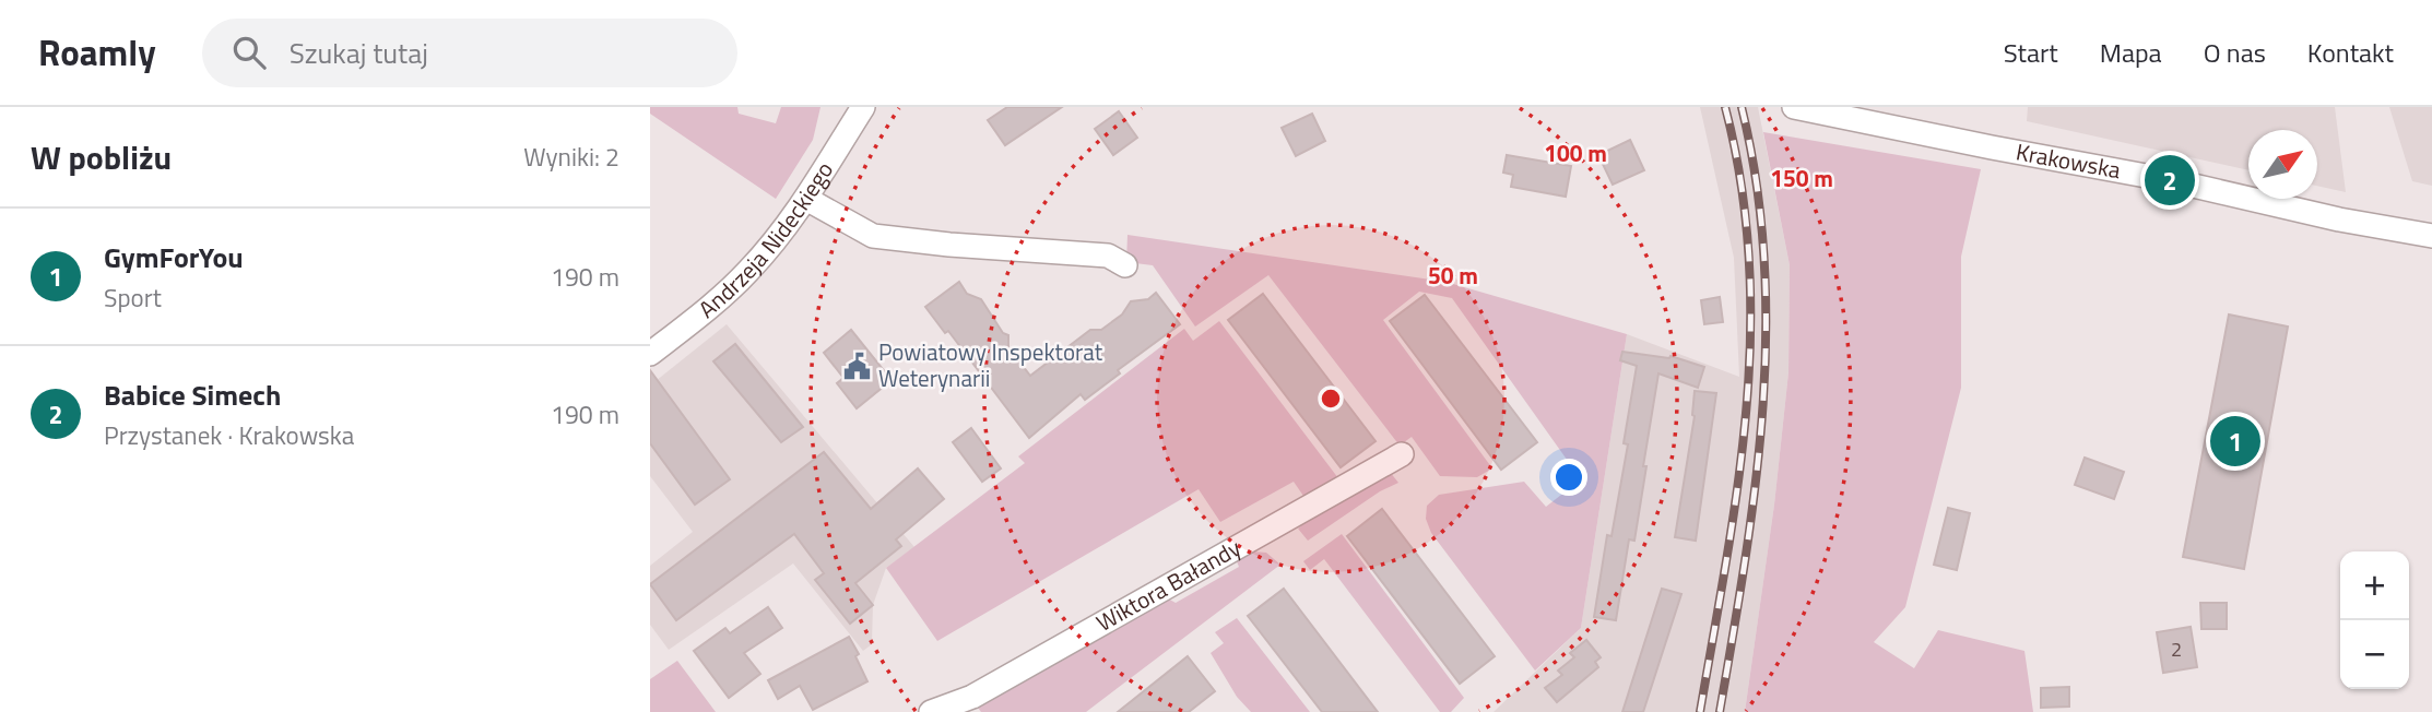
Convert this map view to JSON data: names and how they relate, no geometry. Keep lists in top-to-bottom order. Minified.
{"streets":{"street":["Krakowska","Andrzeja Nideckiego","Wiktora Bałandy"]},"places":{"public building":["Powiatowy Inspektorat Weterynarii"]},"house_numbers":["2"],"north":"top right","page":{"header":"Roamly","search":"Szukaj tutaj","nav":["Start","Mapa","O nas","Kontakt"],"heading":["W pobliżu","Wyniki: 2"],"pins":["2","1"],"list":[{"mark":"1","name":"GymForYou","note":"Sport","value":"190 m"},{"mark":"2","name":"Babice Simech","note":"Przystanek · Krakowska","value":"190 m"}],"map_buttons":["+","−"]},"rings":["100 m","150 m","50 m"]}
